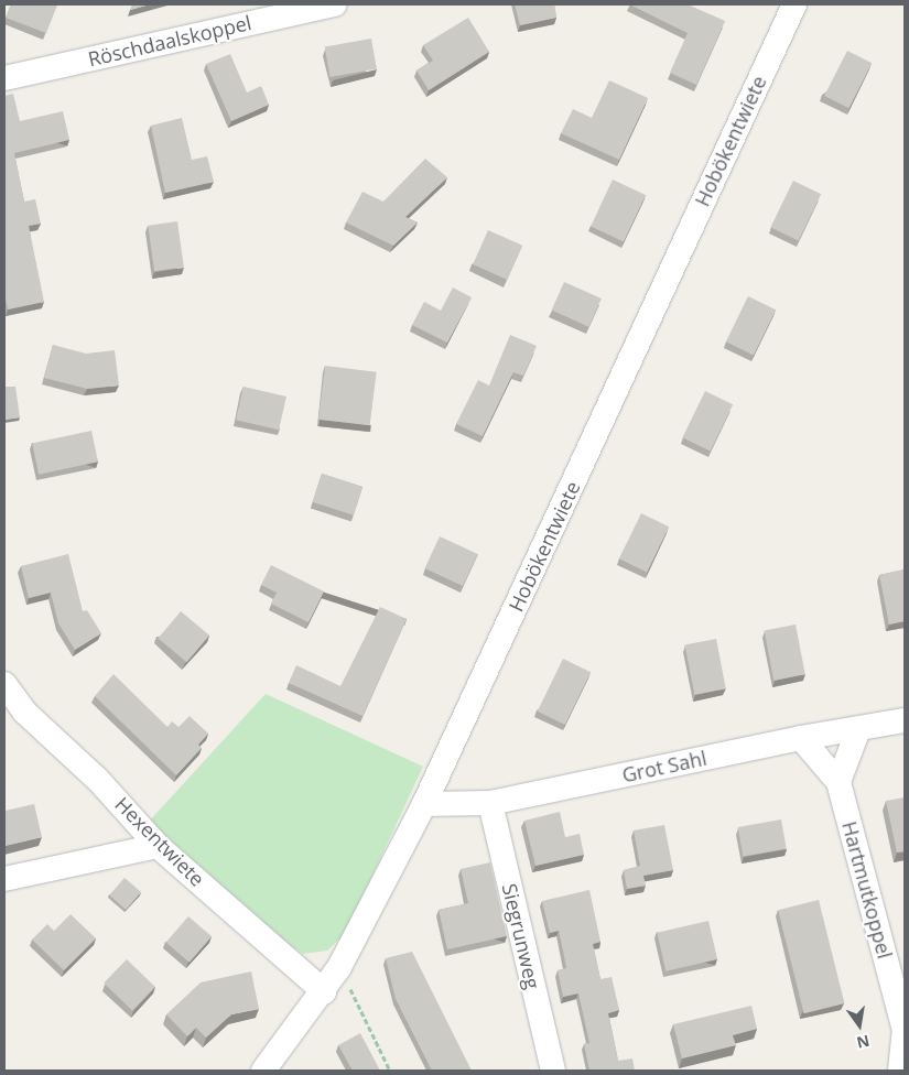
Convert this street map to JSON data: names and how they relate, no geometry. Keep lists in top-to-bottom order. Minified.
{"streets":{"street":["Röschdaalskoppel","Hobökentwiete","Grot Sahl","Hexentwiete","Hartmutkoppel","Siegrunweg"]},"crossings":[["Hobökentwiete","Grot Sahl"],["Hobökentwiete","Hexentwiete"],["Grot Sahl","Hartmutkoppel"],["Grot Sahl","Siegrunweg"]],"north":"bottom"}
